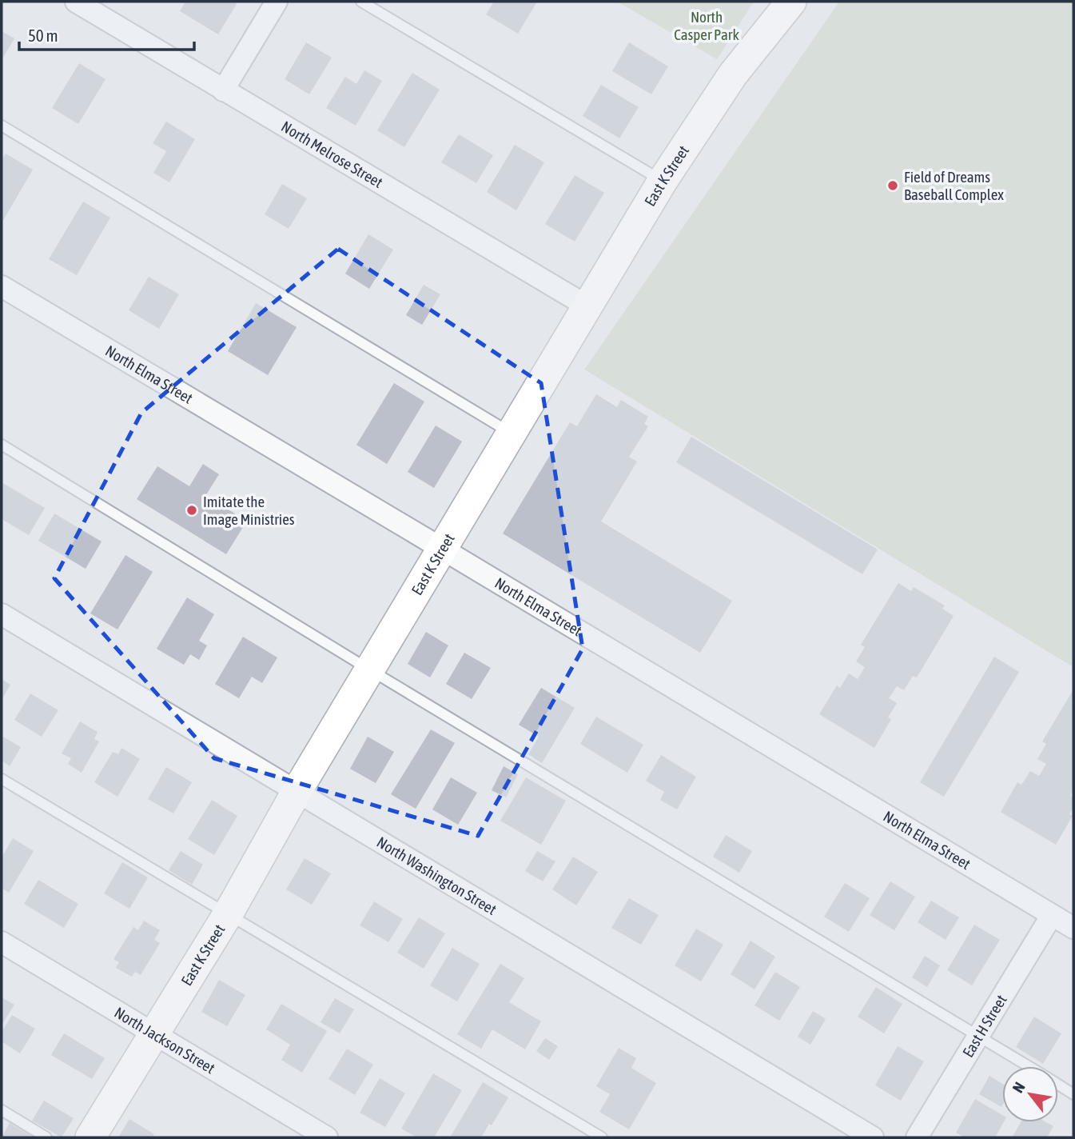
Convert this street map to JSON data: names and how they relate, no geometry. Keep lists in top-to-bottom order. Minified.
{"streets":{"street":["North Melrose Street","East K Street","North Elma Street","North Washington Street","East H Street","North Jackson Street"]},"crossings":[["North Melrose Street","East K Street"],["East K Street","North Elma Street"],["East K Street","North Washington Street"],["East K Street","North Jackson Street"],["North Elma Street","East H Street"]],"parks":["North Casper Park"],"places":["Field of Dreams Baseball Complex","Imitate the Image Ministries"],"scale_bar":"50 m","north":"top left"}
